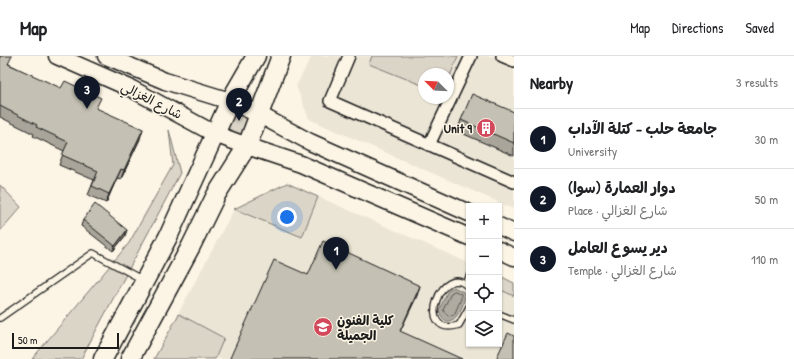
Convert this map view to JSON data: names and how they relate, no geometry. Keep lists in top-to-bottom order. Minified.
{"streets":{"main road":["شارع الغزالي"]},"places":{"building":["Unit 9"],"school or university":["كلية الفنون الجميلة"]},"scale_bar":"50 m","north":"top left","page":{"header":"Map","nav":["Map","Directions","Saved"],"heading":["Nearby","3 results"],"pins":["3","2","1"],"list":[{"mark":"1","name":"جامعة حلب - كتلة الآداب","note":"University","value":"30 m"},{"mark":"2","name":"دوار العمارة (سوا)","note":"Place · شارع الغزالي","value":"50 m"},{"mark":"3","name":"دير يسوع العامل","note":"Temple · شارع الغزالي","value":"110 m"}],"map_buttons":["+","−"],"scale":"50 m"}}
